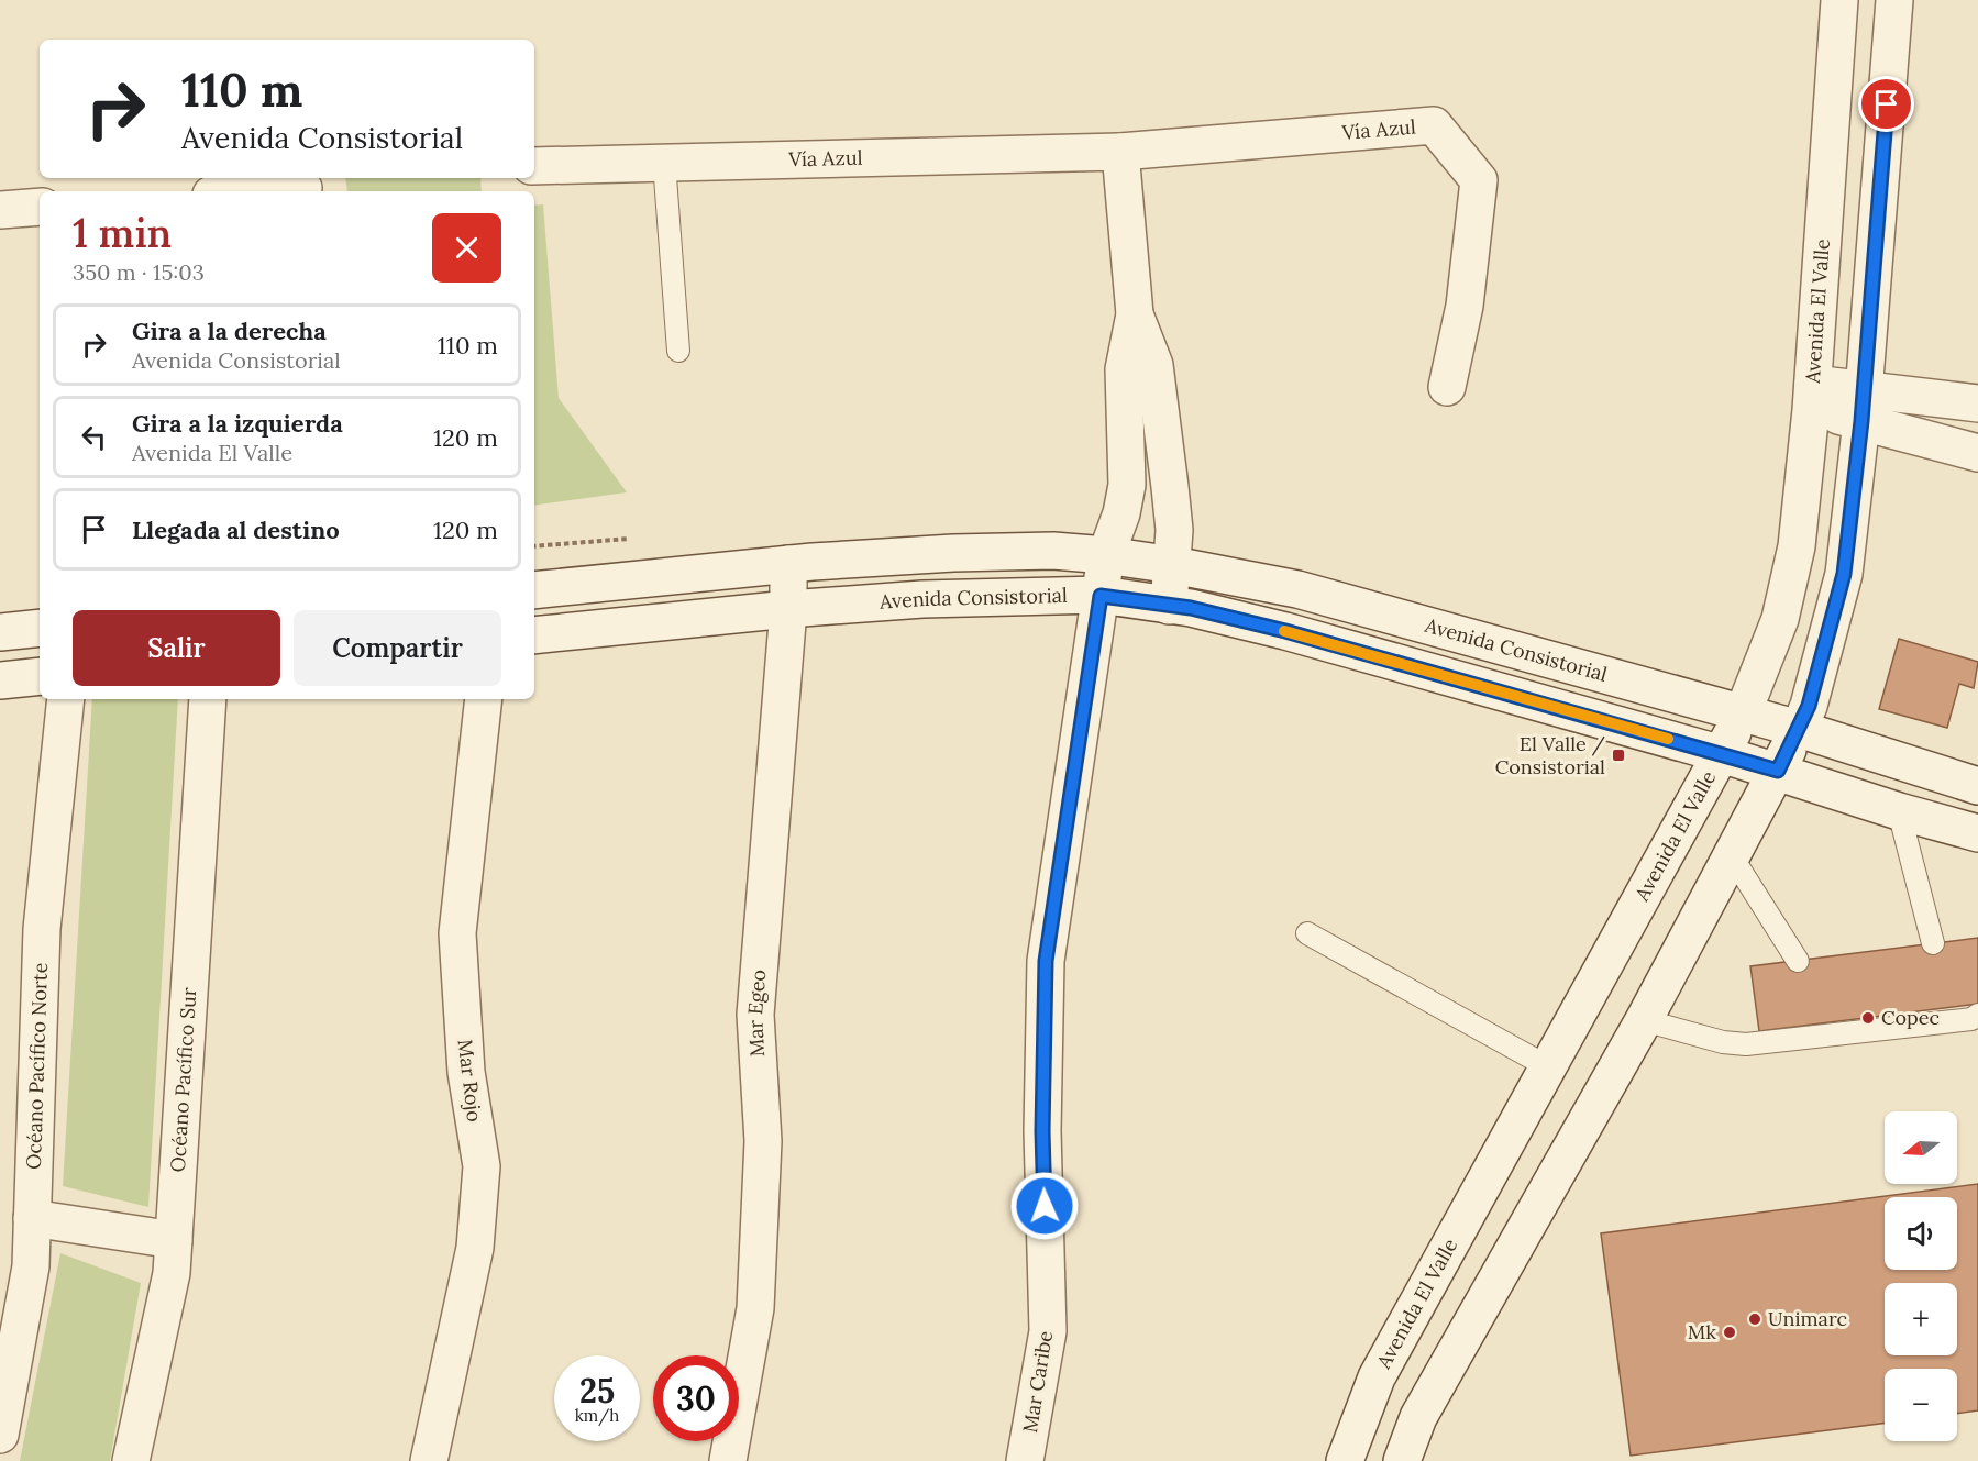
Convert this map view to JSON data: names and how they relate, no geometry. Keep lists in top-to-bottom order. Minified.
{"streets":{"street":["Vía Azul","Avenida El Valle","Avenida Consistorial","Mar Egeo","Océano Pacífico Norte","Océano Pacífico Sur","Mar Rojo","Mar Caribe"]},"crossings":[["Avenida El Valle","Avenida Consistorial"],["Avenida Consistorial","Mar Egeo"],["Avenida Consistorial","Mar Caribe"]],"places":{"transit":["El Valle / Consistorial"],"other":["Copec","Unimarc","Mk"]},"north":"left","page":{"turn":["110 m","Avenida Consistorial"],"heading":["1 min","350 m · 15:03"],"list":[{"name":"Gira a la derecha","note":"Avenida Consistorial","value":"110 m"},{"name":"Gira a la izquierda","note":"Avenida El Valle","value":"120 m"},{"name":"Llegada al destino","value":"120 m"}],"buttons":["Salir","Compartir"],"map_buttons":["+","−"],"speed":"25 km/h","limit":"30"}}
